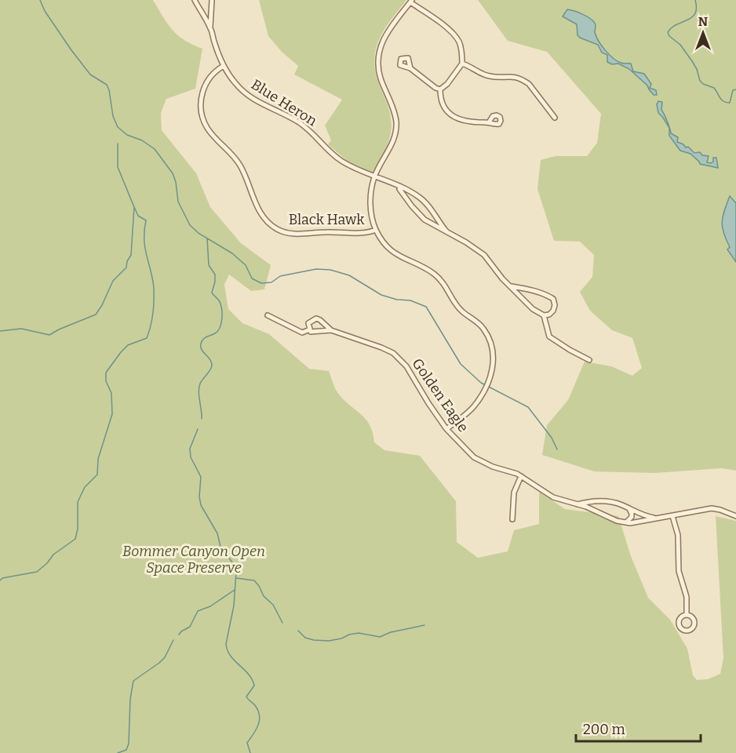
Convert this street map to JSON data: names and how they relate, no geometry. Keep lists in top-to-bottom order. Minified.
{"streets":{"street":["Blue Heron","Black Hawk","Golden Eagle"]},"crossings":[["Blue Heron","Black Hawk"]],"parks":["Bommer Canyon Open Space Preserve"],"scale_bar":"200 m","north":"top"}
